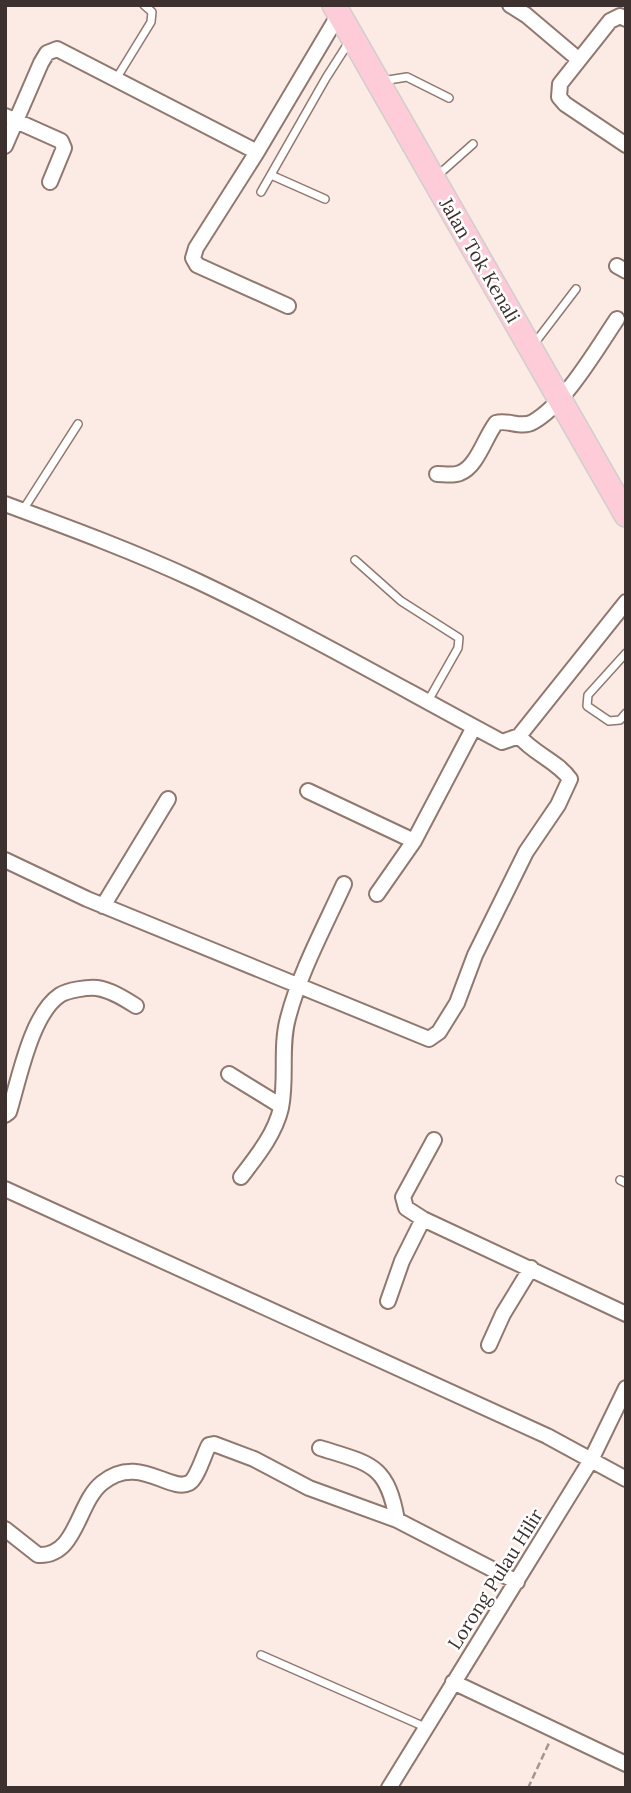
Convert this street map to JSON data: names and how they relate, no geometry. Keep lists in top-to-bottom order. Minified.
{"streets":{"main road":["Jalan Tok Kenali"],"street":["Lorong Pulau Hilir"]}}
